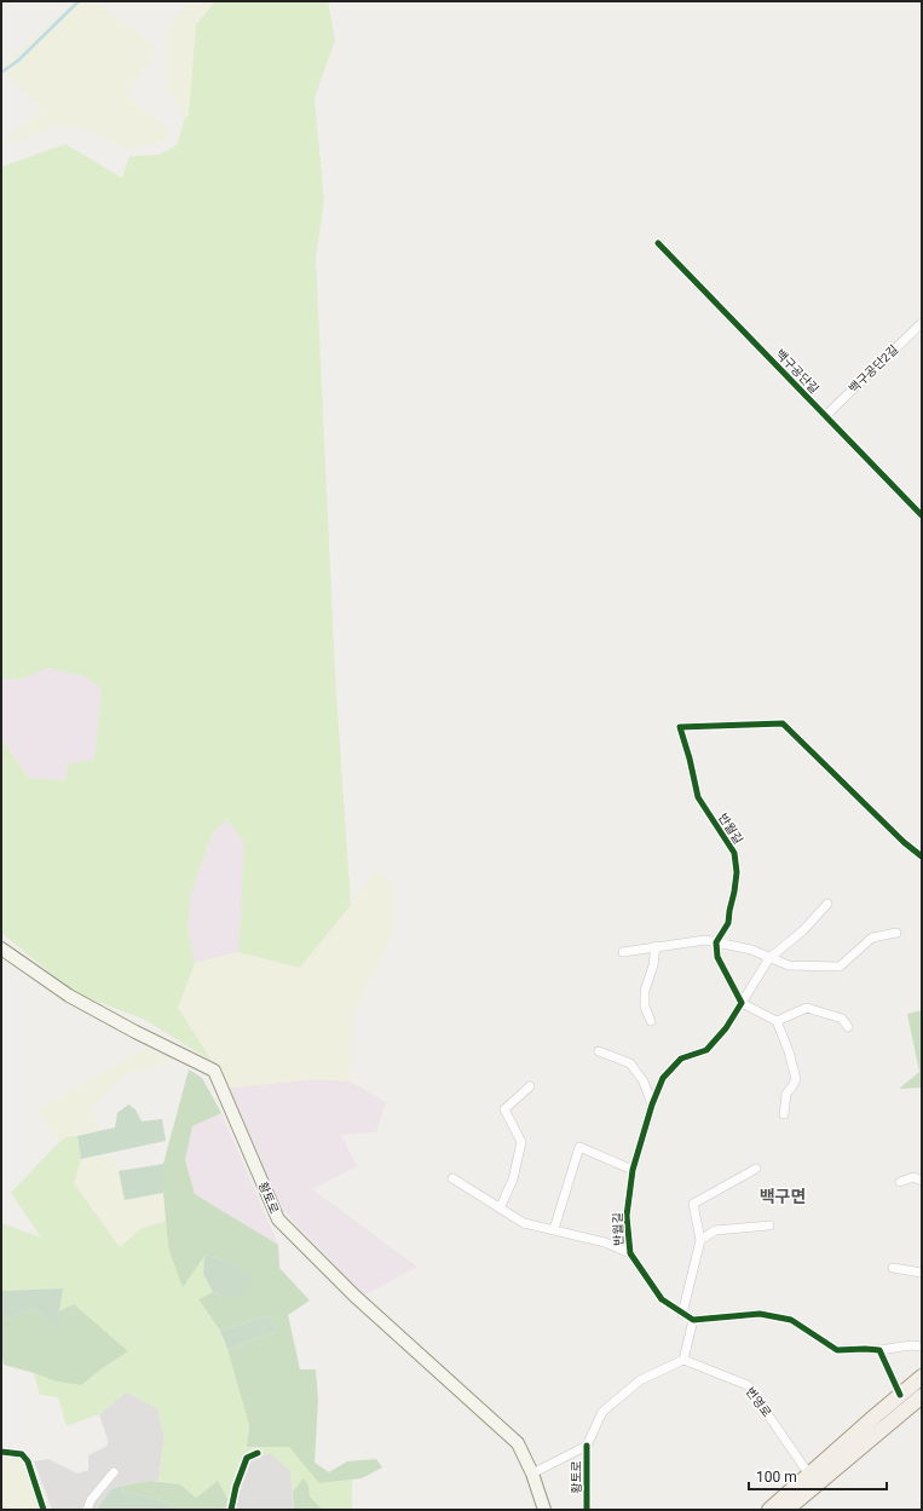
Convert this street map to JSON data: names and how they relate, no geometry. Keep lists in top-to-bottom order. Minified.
{"streets":{"main road":["황토로"],"street":["백구공단2길","백구공단길","반월길","번영로"]},"crossings":[["백구공단2길","백구공단길"],["황토로","번영로"]],"districts":["백구면"],"scale_bar":"100 m"}
